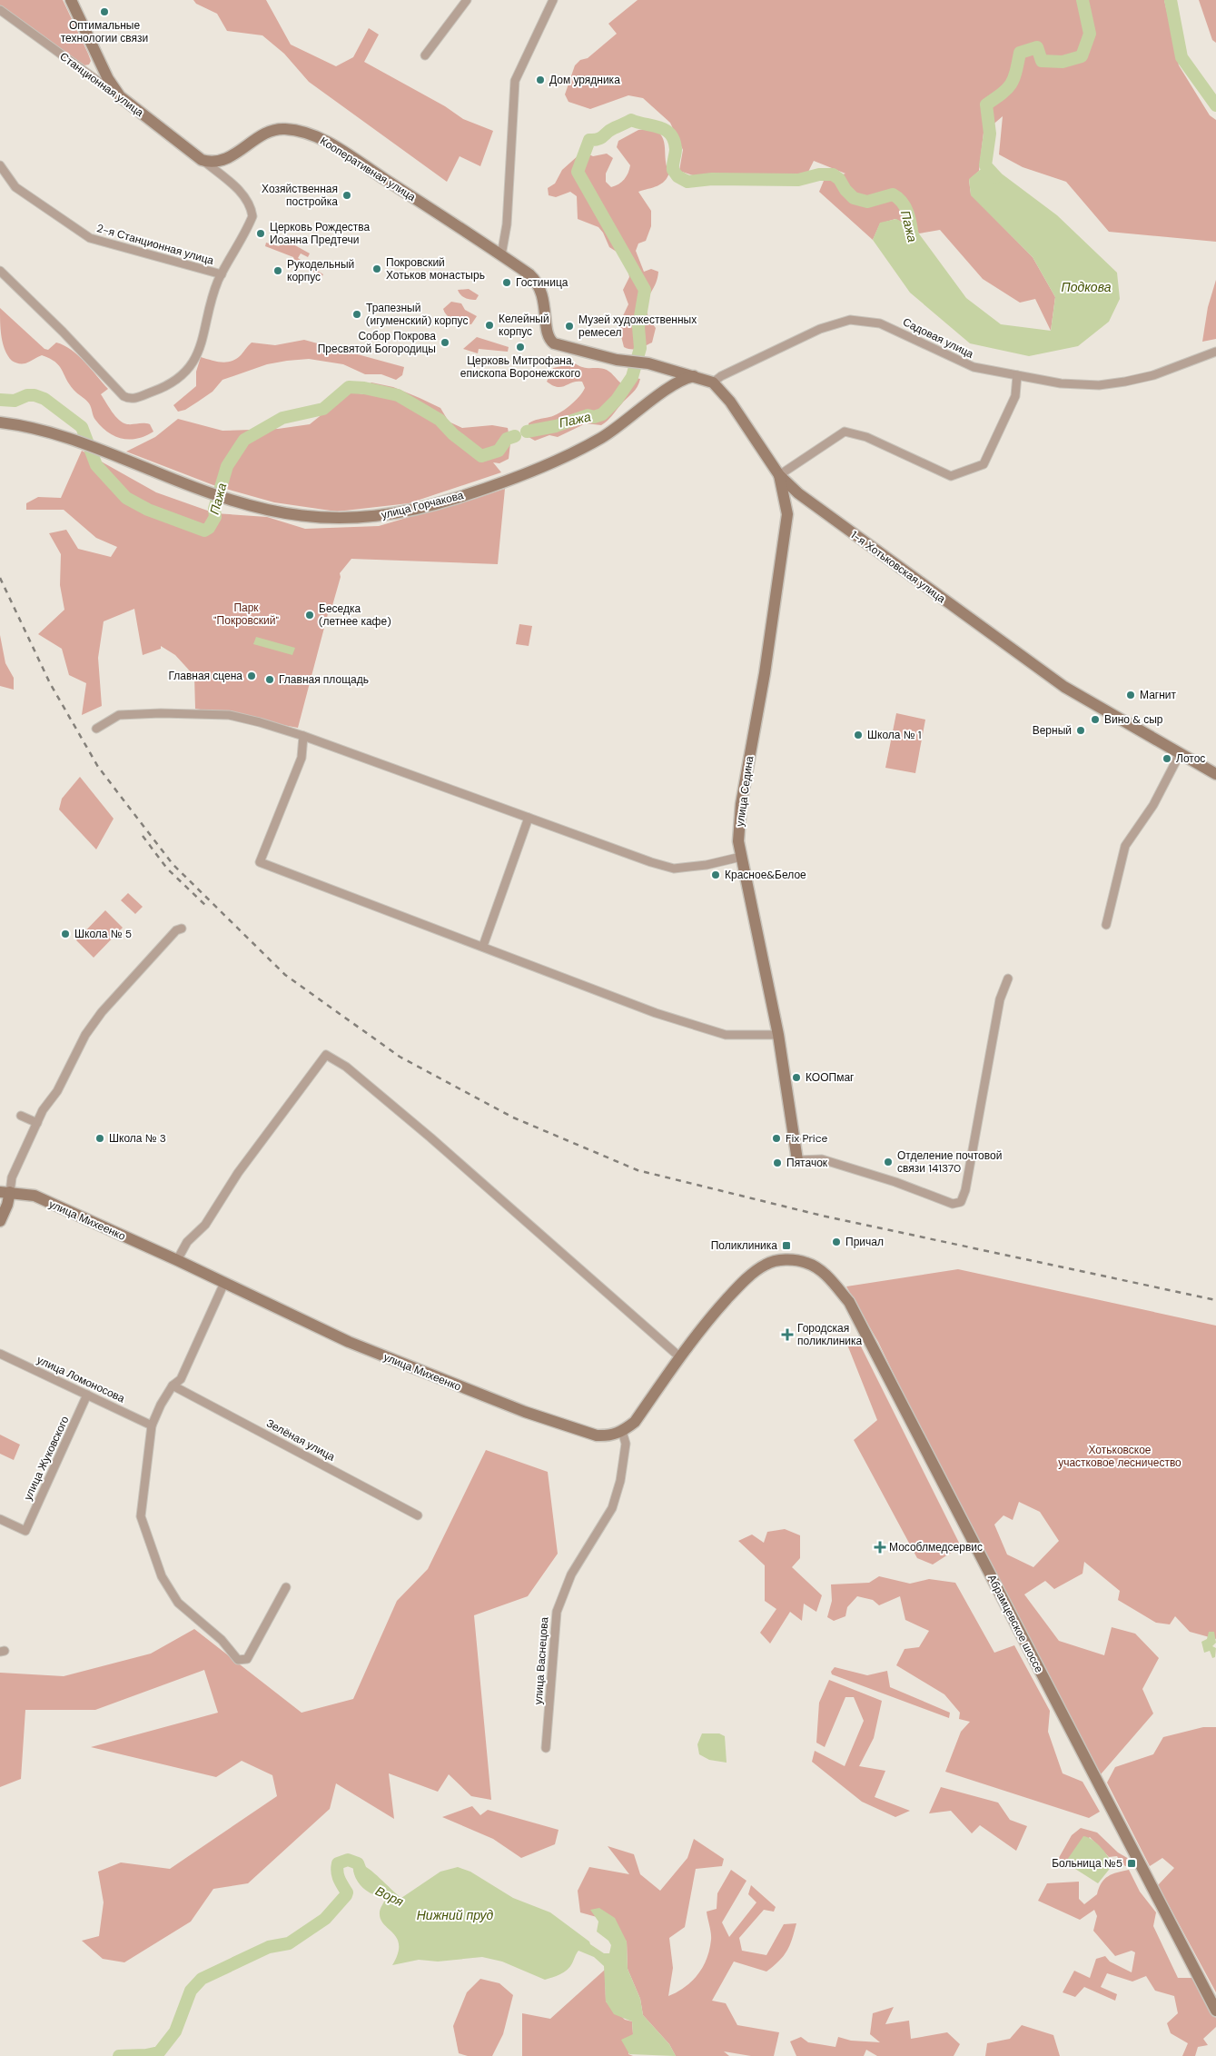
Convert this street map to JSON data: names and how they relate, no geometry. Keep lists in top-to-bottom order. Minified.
{"streets":{"street":["Станционная улица","Кооперативная улица","2-я Станционная улица","Садовая улица","улица Горчакова","1-я Хотьковская улица","улица Седина","улица Михеенко","улица Ломоносова","Зелёная улица","улица Жуковского","Абрамцевское шоссе","улица Васнецова"]},"crossings":[["Станционная улица","Кооперативная улица"],["Кооперативная улица","улица Горчакова"],["Кооперативная улица","1-я Хотьковская улица"],["Садовая улица","1-я Хотьковская улица"],["улица Горчакова","1-я Хотьковская улица"],["1-я Хотьковская улица","улица Седина"],["улица Михеенко","улица Васнецова"],["улица Ломоносова","улица Жуковского"]],"water":["Пажа","Подкова","Воря","Нижний пруд"],"parks":["Парк \"Покровский\"","Хотьковское участковое лесничество"],"places":{"other":["Оптимальные технологии связи","Дом урядника","Хозяйственная постройка","Церковь Рождества Иоанна Предтечи","Покровский Хотьков монастырь","Рукодельный корпус","Гостиница","Трапезный (игуменский) корпус","Келейный корпус","Музей художественных ремесел","Собор Покрова Пресвятой Богородицы","Церковь Митрофана, епископа Воронежского","Беседка (летнее кафе)","Главная сцена","Главная площадь","Магнит","Вино & сыр","Верный","Школа № 1","Лотос","Красное&Белое","Школа № 5","КООПмаг","Школа № 3","Fix Price","Отделение почтовой связи 141370","Пятачок","Причал"],"transit":["Поликлиника","Больница №5"],"health":["Городская поликлиника","Мособлмедсервис"]}}
